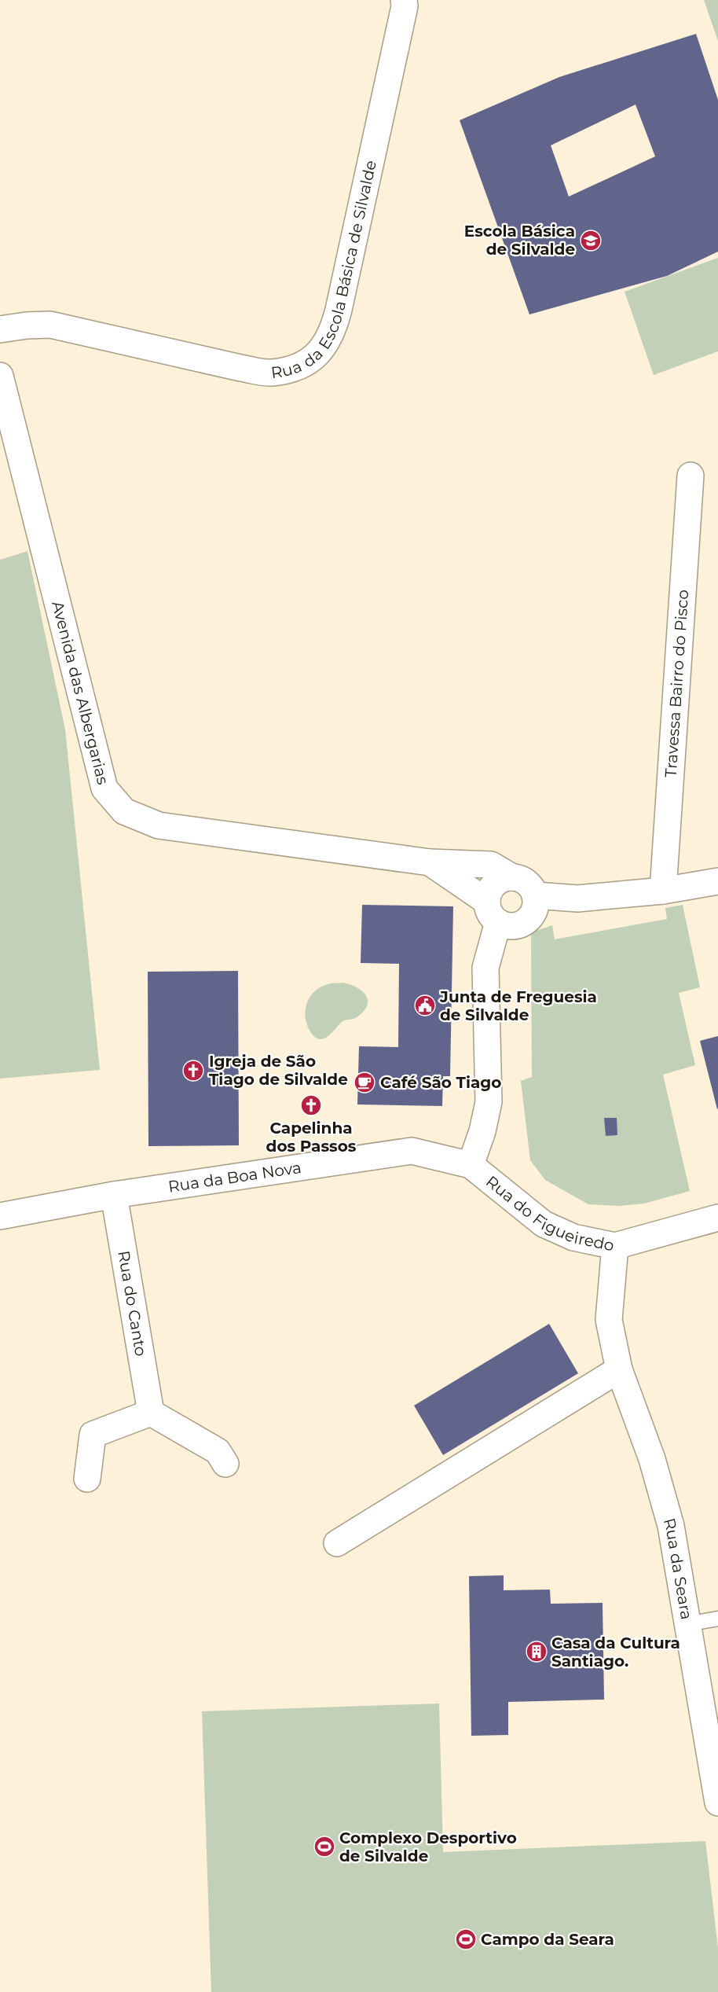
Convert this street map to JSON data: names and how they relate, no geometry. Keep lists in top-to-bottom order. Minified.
{"streets":{"street":["Rua da Escola Básica de Silvalde","Travessa Bairro do Pisco","Avenida das Albergarias","Rua da Boa Nova","Rua do Figueiredo","Rua do Canto","Rua da Seara"]},"crossings":[["Rua da Boa Nova","Rua do Figueiredo"],["Rua da Boa Nova","Rua do Canto"],["Rua do Figueiredo","Rua da Seara"]],"places":{"school or university":["Escola Básica de Silvalde"],"public building":["Junta de Freguesia de Silvalde"],"church":["Igreja de São Tiago de Silvalde","Capelinha dos Passos"],"cafe":["Café São Tiago"],"building":["Casa da Cultura Santiago."],"sports":["Complexo Desportivo de Silvalde","Campo da Seara"]}}
